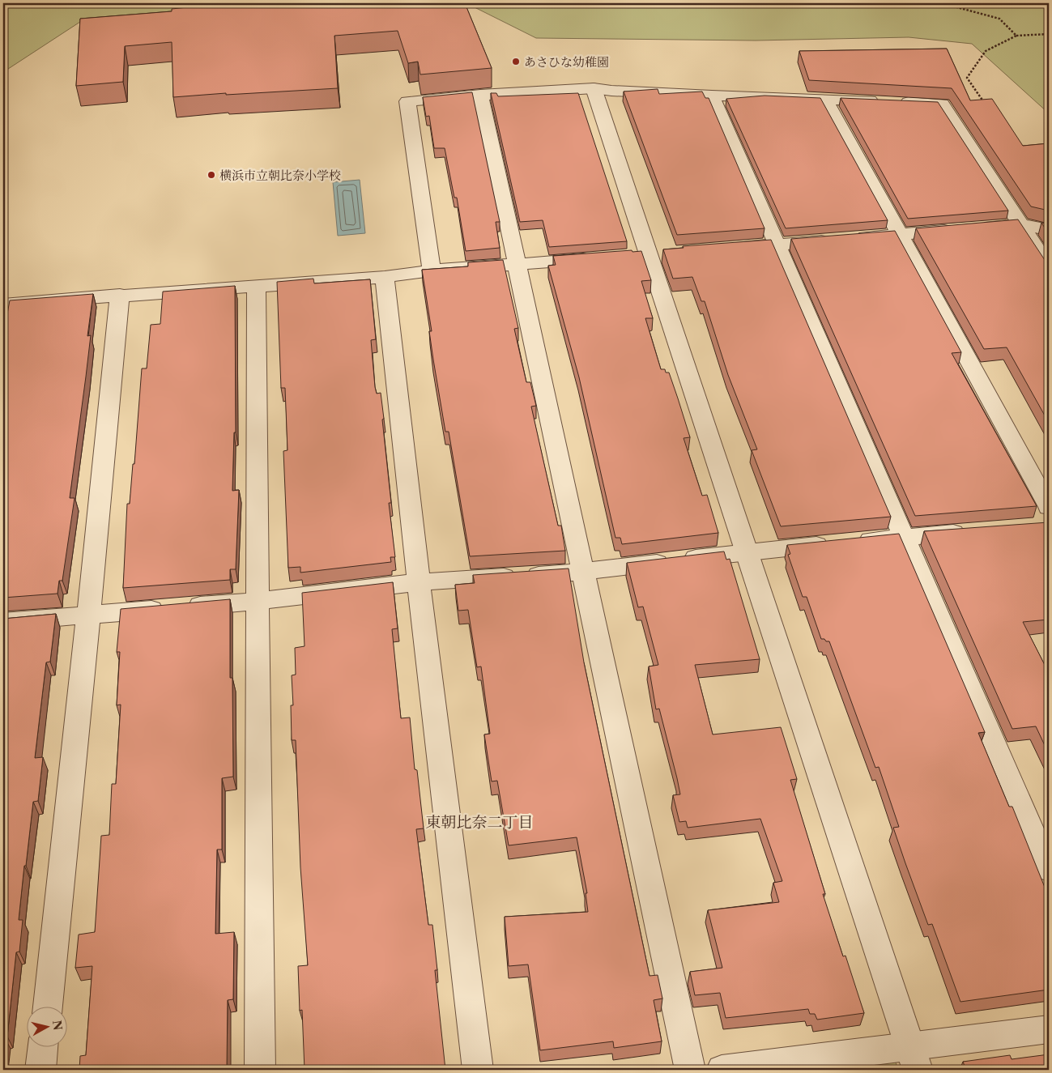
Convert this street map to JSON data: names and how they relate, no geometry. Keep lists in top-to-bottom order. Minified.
{"districts":["東朝比奈二丁目"],"places":["あさひな幼稚園","横浜市立朝比奈小学校"],"north":"right"}
